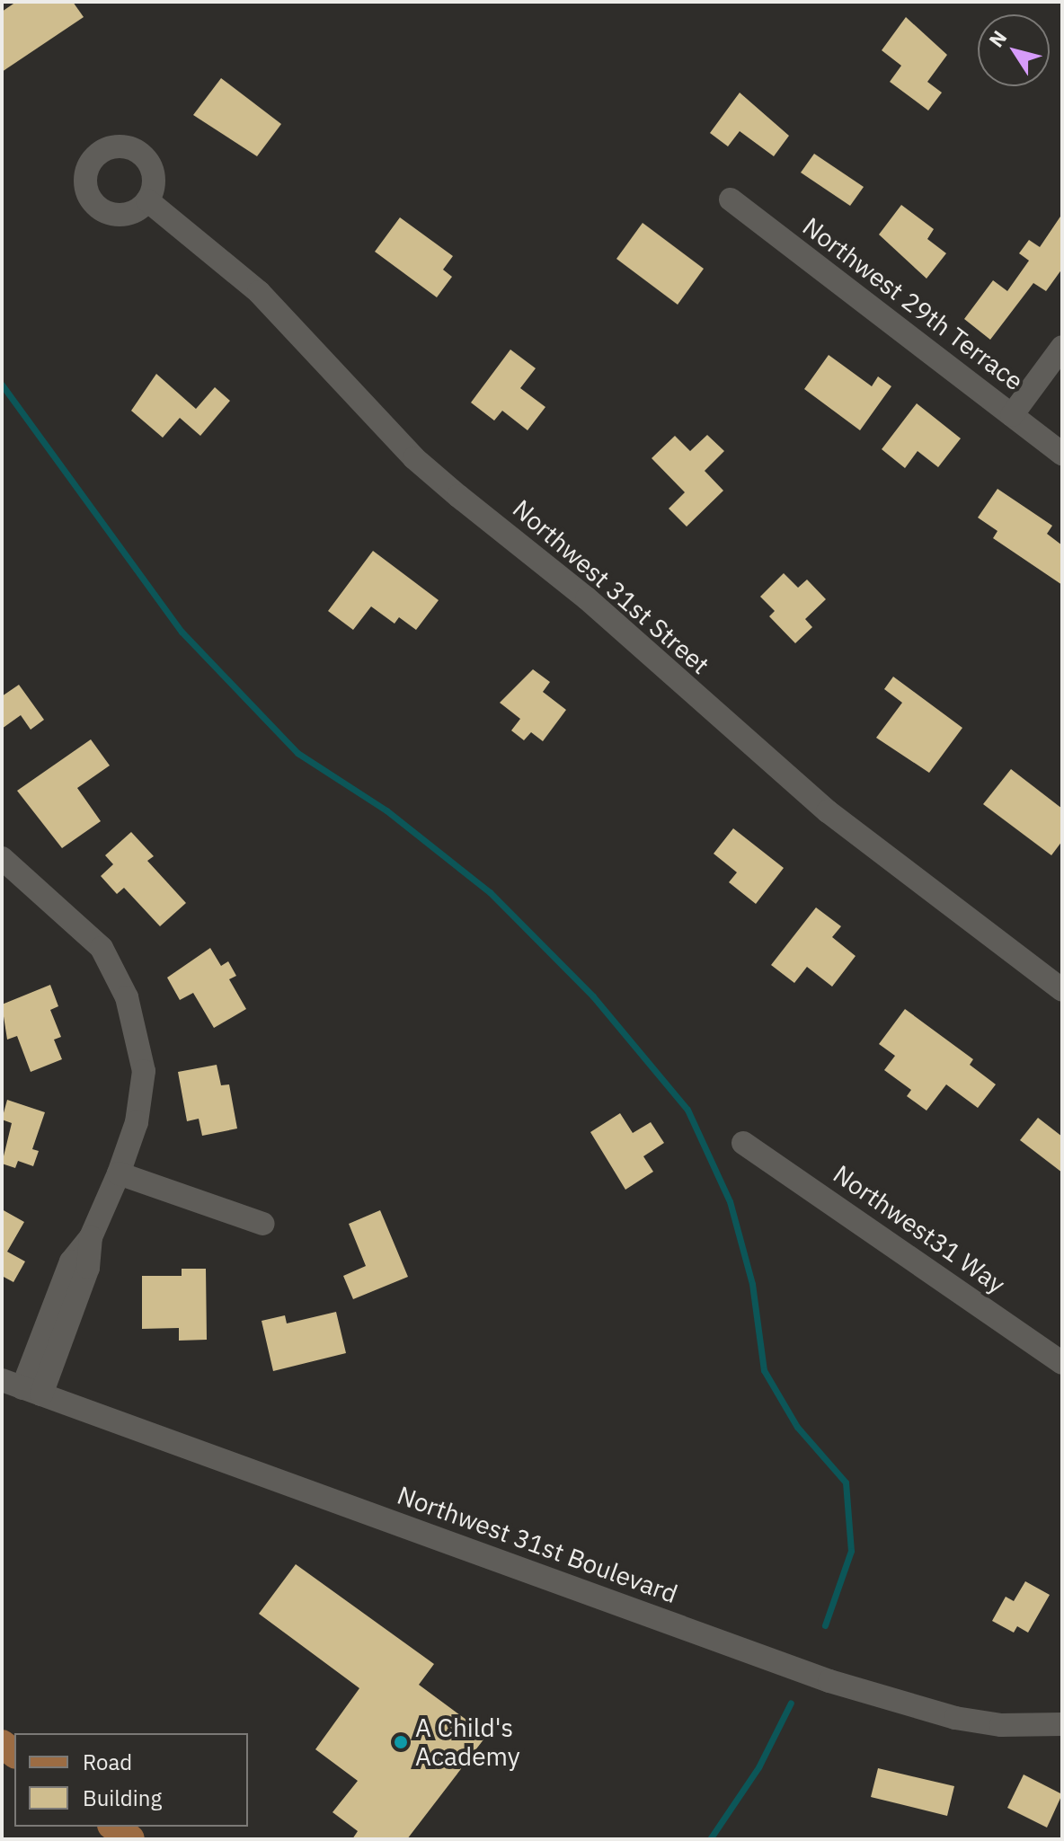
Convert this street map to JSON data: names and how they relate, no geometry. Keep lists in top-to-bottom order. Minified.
{"streets":{"street":["Northwest 29th Terrace","Northwest 31st Street","Northwest31 Way","Northwest 31st Boulevard"]},"places":["A Child's Academy"],"legend":["Road","Building"],"north":"top left"}
